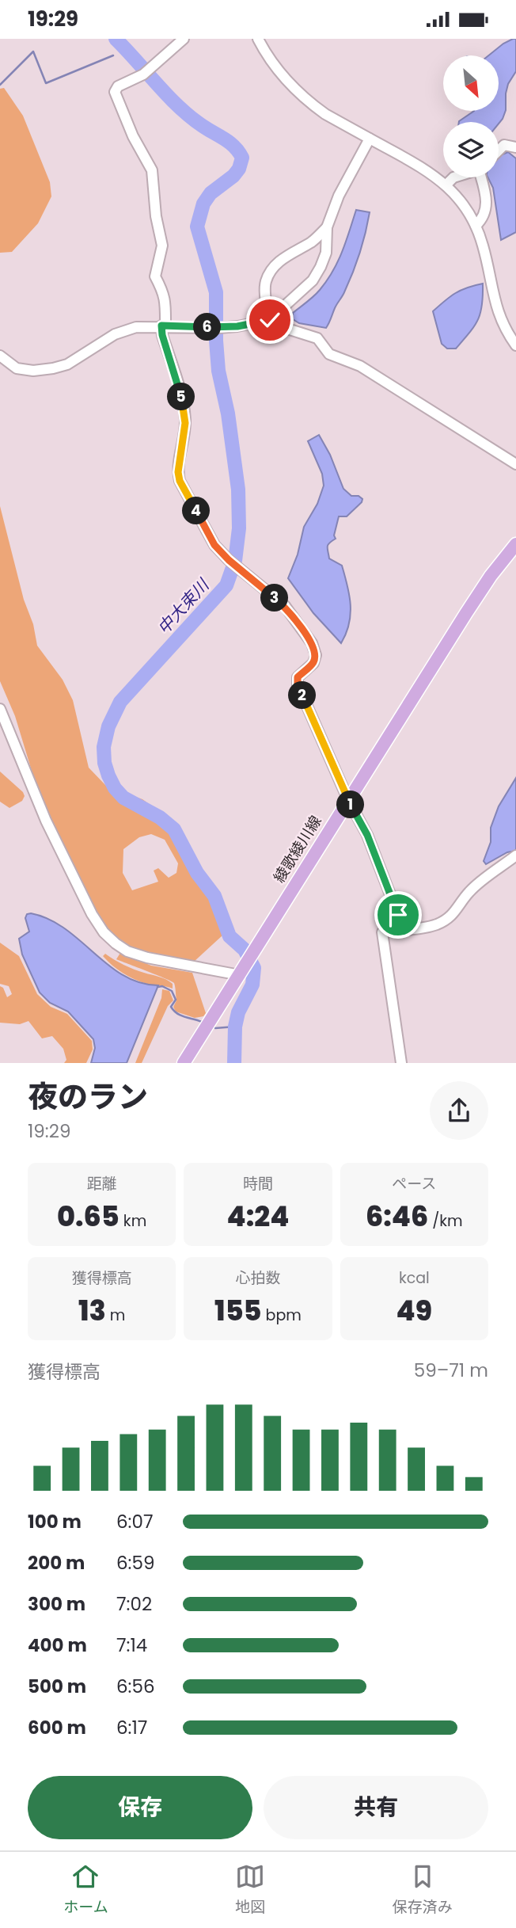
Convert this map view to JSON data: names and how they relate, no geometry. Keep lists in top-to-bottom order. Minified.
{"streets":{"main road":["綾歌綾川線"]},"water":["中大束川"],"north":"bottom right","page":{"status":"19:29","pins":["6","5","4","3","2","1"],"heading":["夜のラン","19:29"],"stats":[["距離","0.65 km"],["時間","4:24"],["ペース","6:46 /km"],["獲得標高","13 m"],["心拍数","155 bpm"],["kcal","49"]],"chart":["獲得標高","59–71 m"],"list":[{"name":"100 m","note":"6:07"},{"name":"200 m","note":"6:59"},{"name":"300 m","note":"7:02"},{"name":"400 m","note":"7:14"},{"name":"500 m","note":"6:56"},{"name":"600 m","note":"6:17"}],"buttons":["保存","共有"],"tabs":["ホーム","地図","保存済み"]}}
